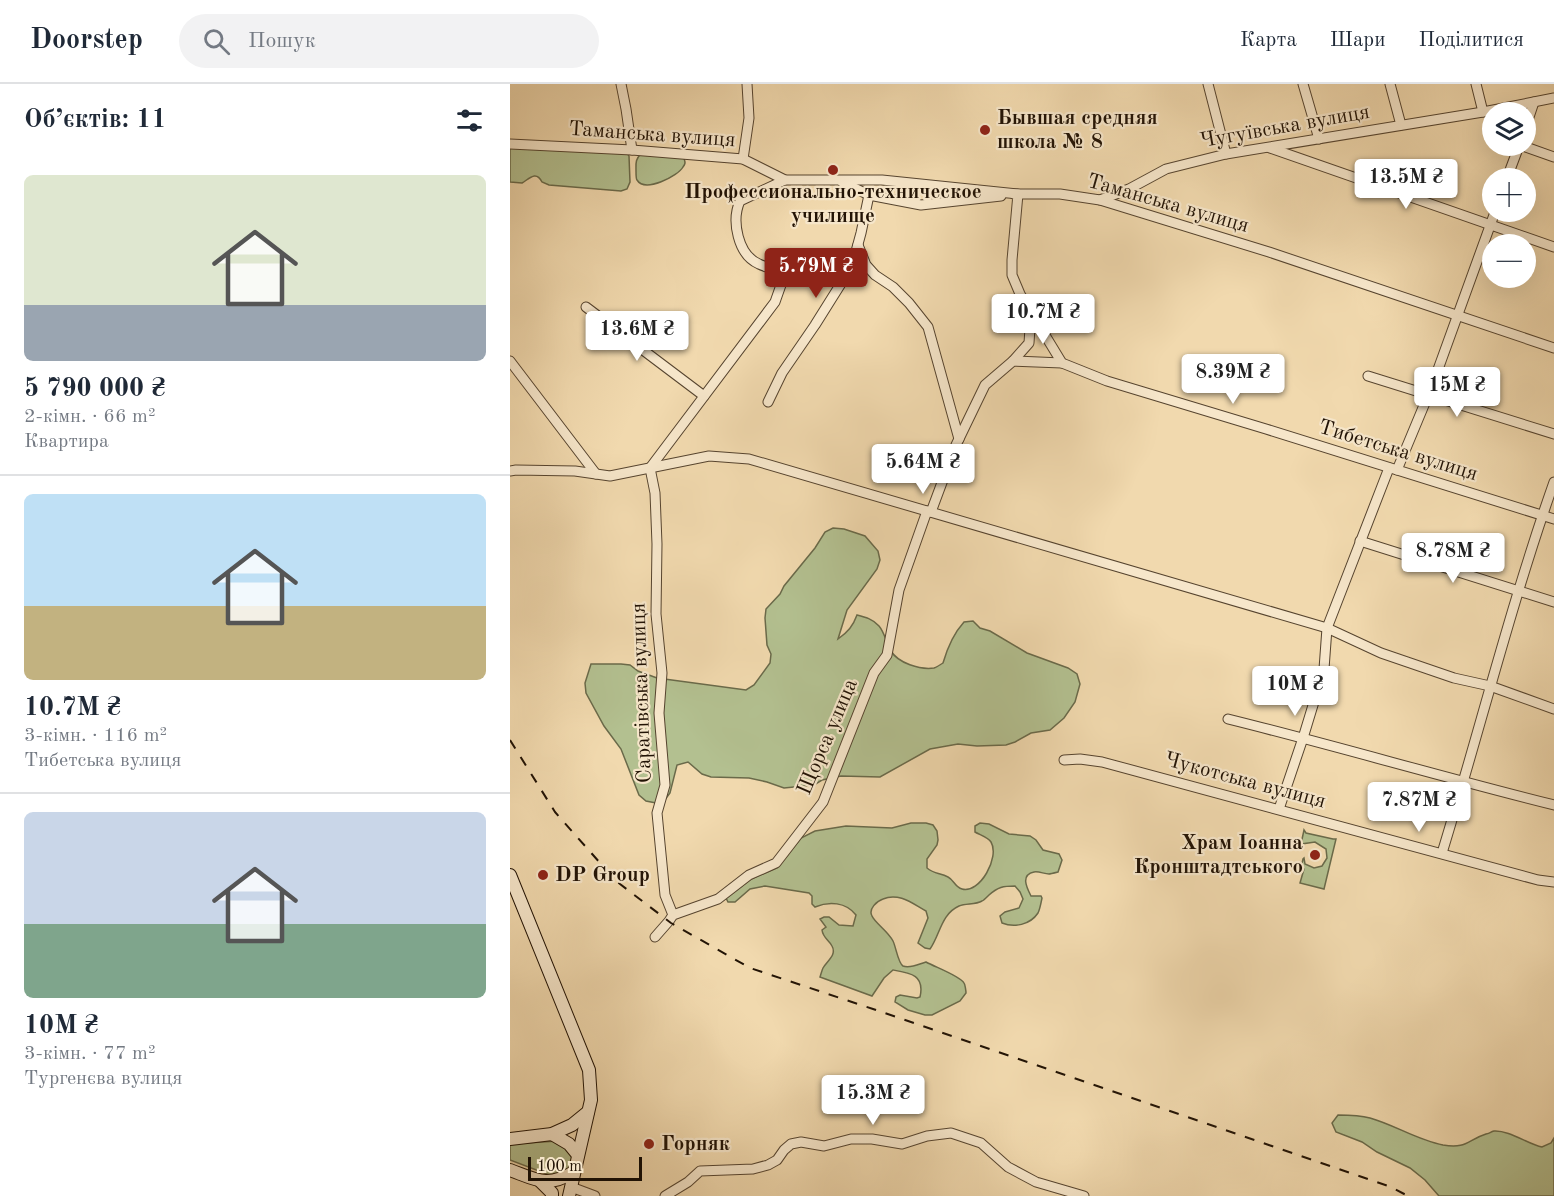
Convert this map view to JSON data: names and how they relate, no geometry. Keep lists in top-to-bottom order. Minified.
{"streets":{"street":["Чугуївська вулиця","Таманська вулиця","Тибетська вулиця","Саратівська вулиця","Щорса улица","Чукотська вулиця"]},"crossings":[["Чугуївська вулиця","Таманська вулиця"],["Тибетська вулиця","Щорса улица"],["Саратівська вулиця","Щорса улица"]],"places":["Бывшая средняя школа № 8","Профессионально-техническое училище","Храм Іоанна Кронштадтського","DP Group","Горняк"],"scale_bar":"100 m","page":{"header":"Doorstep","search":"Пошук","nav":["Карта","Шари","Поділитися"],"heading":"Об’єктів: 11","map_buttons":["+","−"],"list":[{"name":"5 790 000 ₴","note":"2-кімн. · 66 m² · Квартира"},{"name":"10.7M ₴","note":"3-кімн. · 116 m² · Тибетська вулиця"},{"name":"10M ₴","note":"3-кімн. · 77 m² · Тургенєва вулиця"}],"price":["13.5M ₴","5.79M ₴","10.7M ₴","13.6M ₴","8.39M ₴","15M ₴","5.64M ₴","8.78M ₴","10M ₴","7.87M ₴","15.3M ₴"],"scale":"100 m"}}
